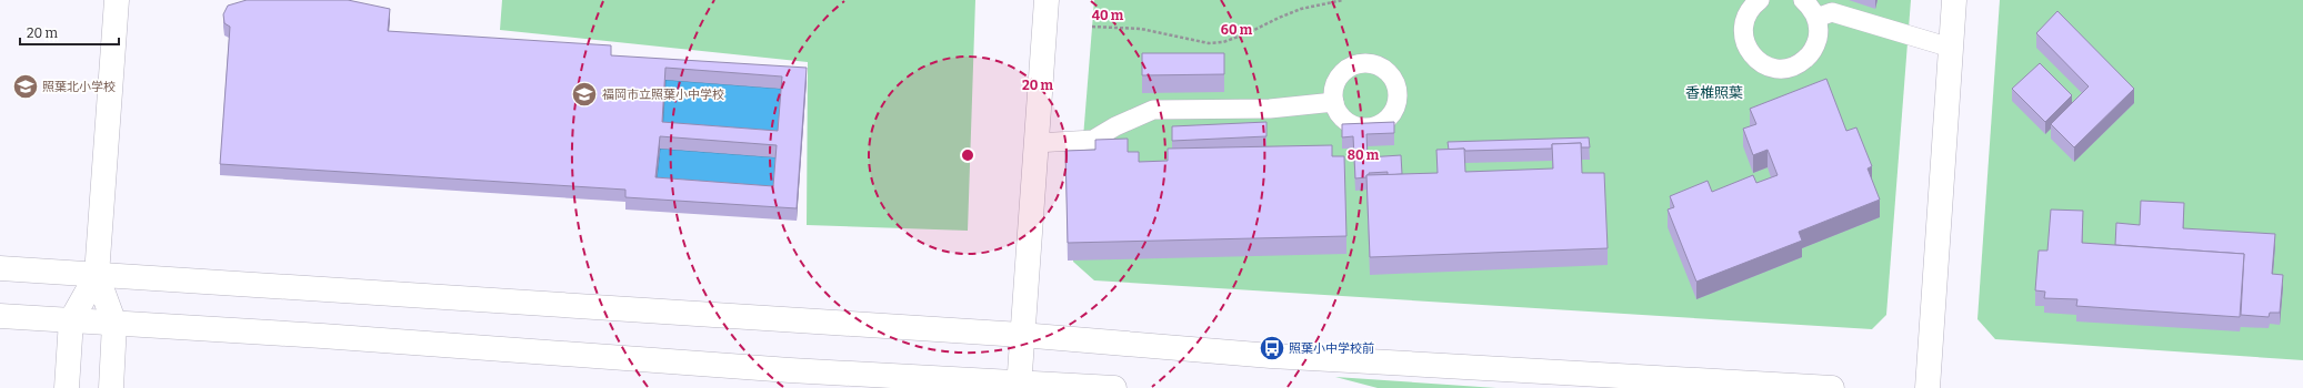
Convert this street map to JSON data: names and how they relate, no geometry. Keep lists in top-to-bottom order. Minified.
{"districts":["香椎照葉"],"places":{"school or university":["照葉北小学校","福岡市立照葉小中学校"],"bus stop":["照葉小中学校前"]},"scale_bar":"20 m","rings":["40 m","60 m","20 m","80 m"]}
